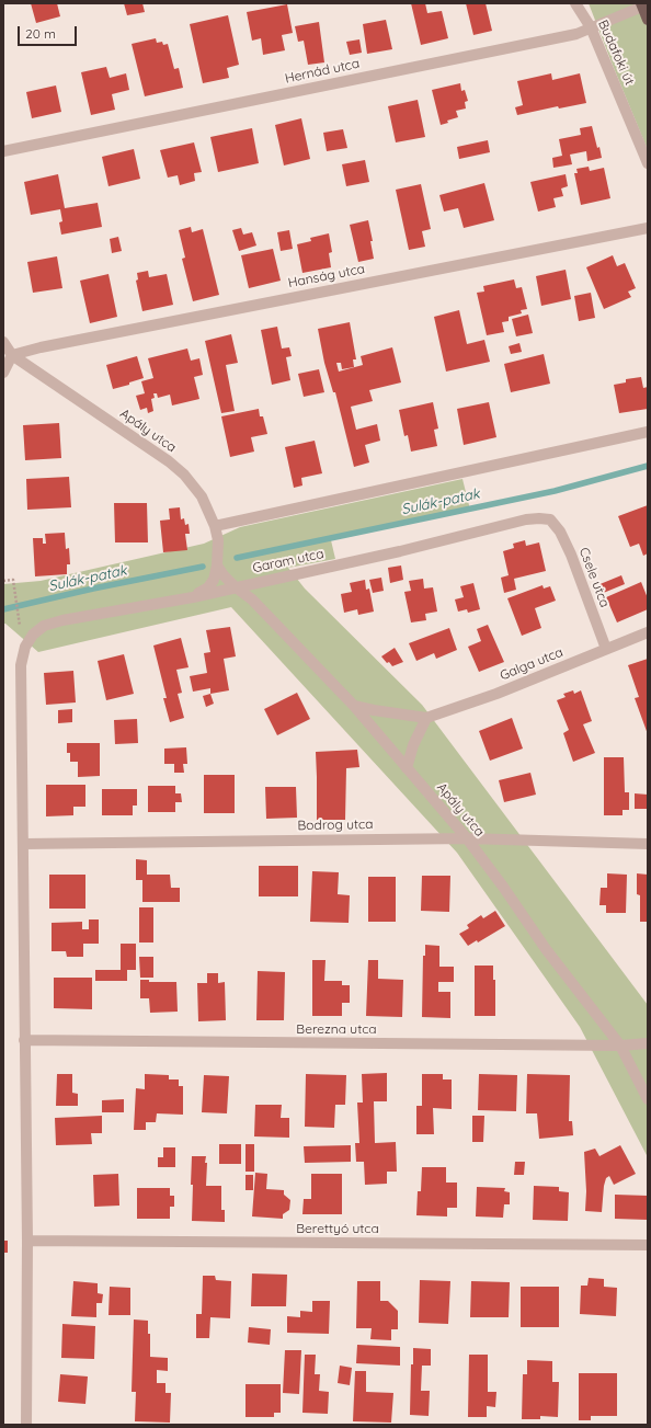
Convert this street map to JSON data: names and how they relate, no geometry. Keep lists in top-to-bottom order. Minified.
{"streets":{"street":["Budafoki út","Hernád utca","Hanság utca","Apály utca","Garam utca","Csele utca","Galga utca","Bodrog utca","Berezna utca","Berettyó utca"]},"crossings":[["Budafoki út","Hernád utca"],["Hanság utca","Apály utca"],["Apály utca","Garam utca"],["Apály utca","Galga utca"],["Apály utca","Bodrog utca"],["Apály utca","Berezna utca"],["Garam utca","Csele utca"],["Garam utca","Bodrog utca"],["Csele utca","Galga utca"]],"water":["Sulák-patak"],"scale_bar":"20 m"}
